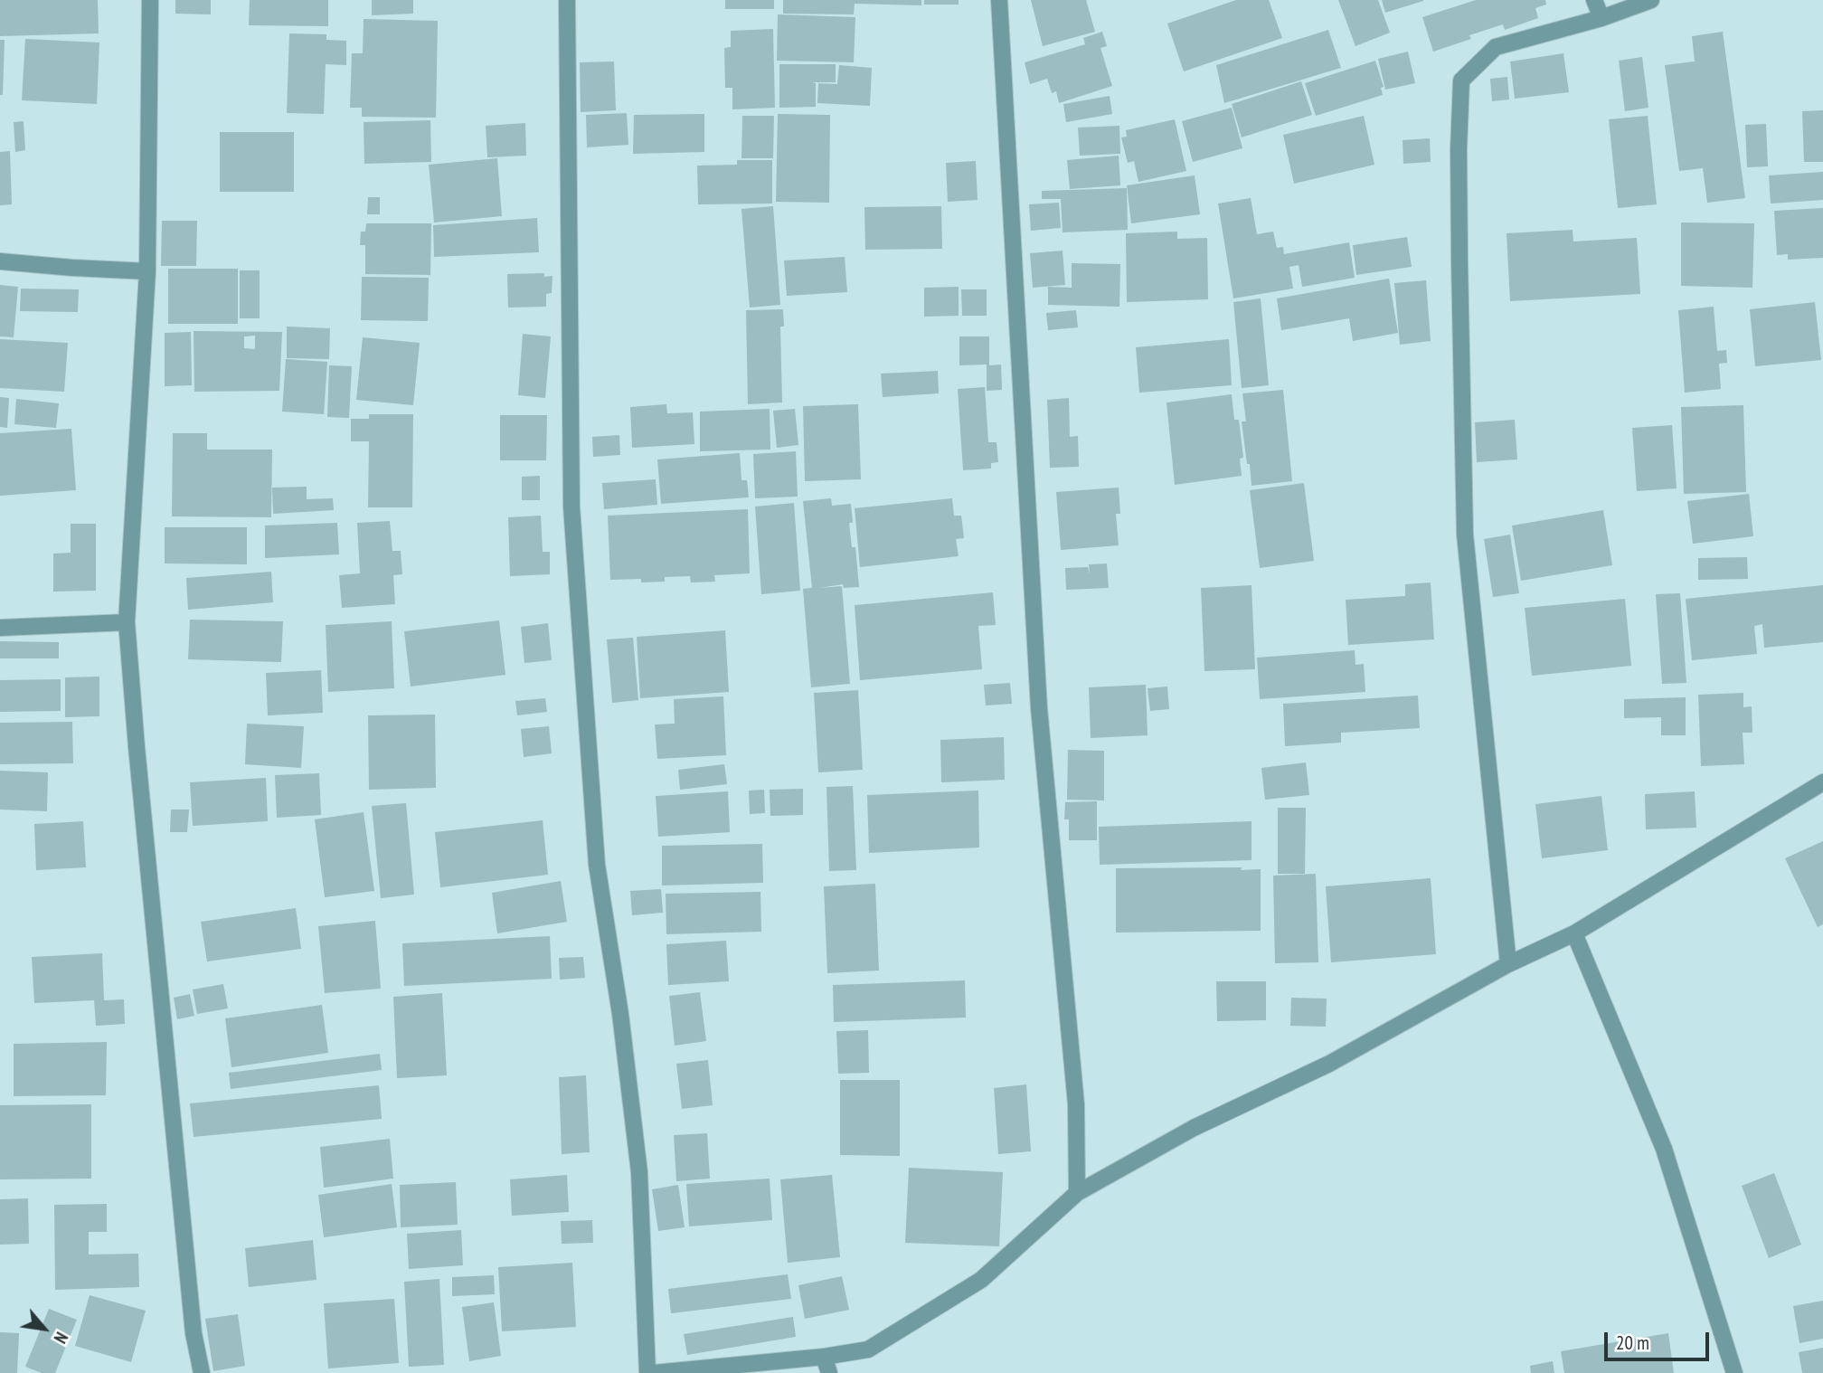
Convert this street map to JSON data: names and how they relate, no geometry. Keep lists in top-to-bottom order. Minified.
{"scale_bar":"20 m","north":"bottom right"}
